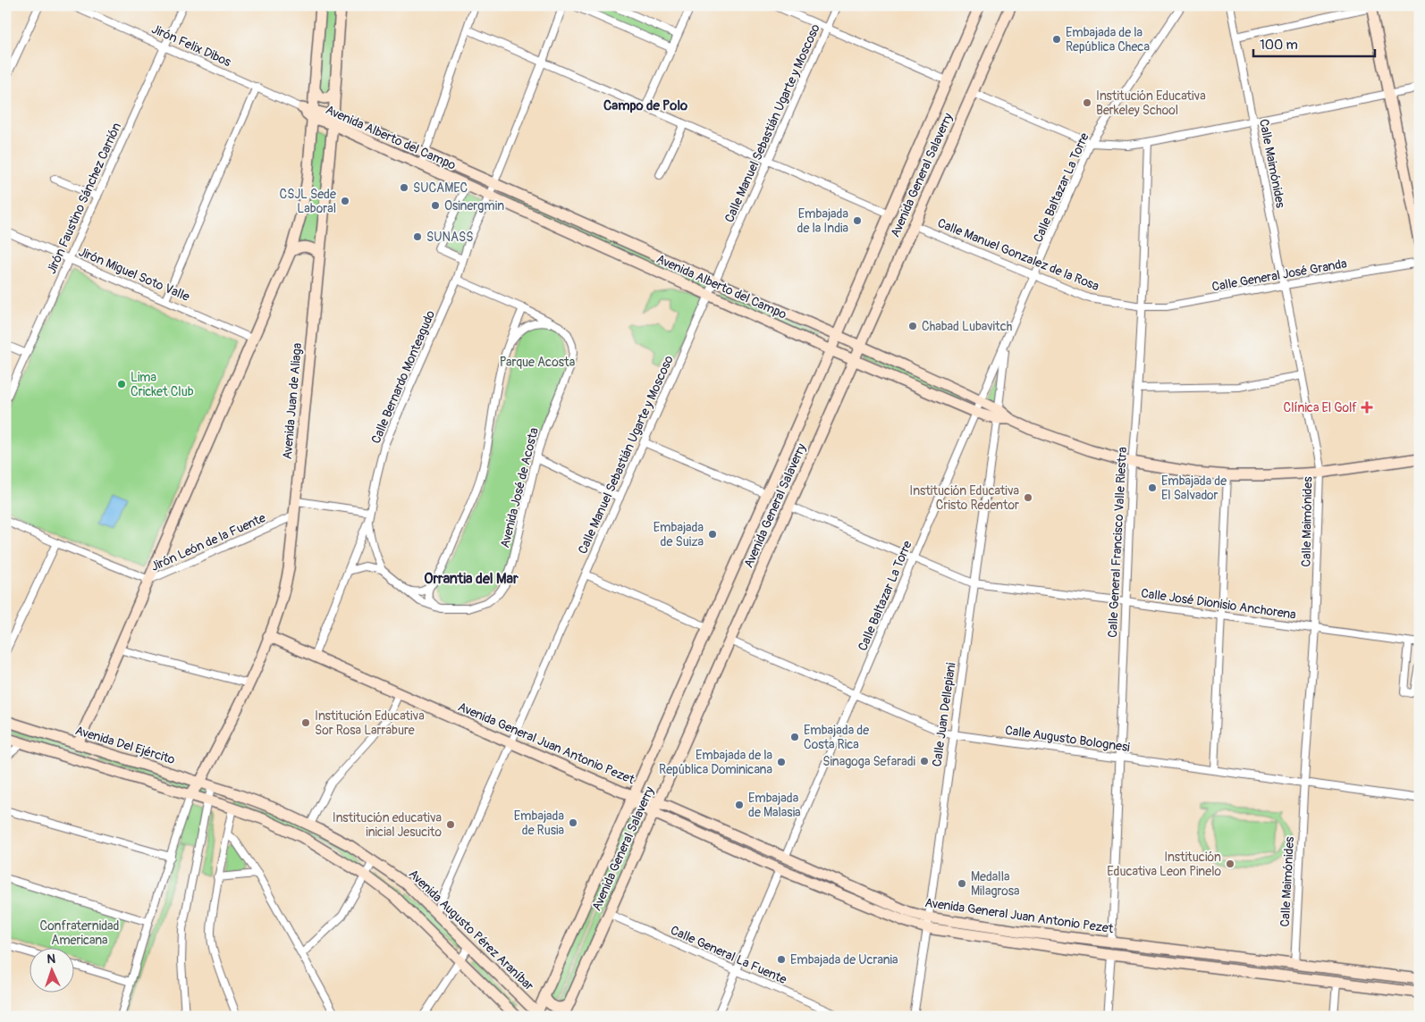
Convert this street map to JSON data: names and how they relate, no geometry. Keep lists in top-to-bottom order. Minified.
{"streets":{"main road":["Avenida Alberto del Campo","Avenida General Salaverry","Avenida Juan de Aliaga","Avenida General Juan Antonio Pezet","Avenida Del Ejército","Avenida Augusto Pérez Araníbar"],"street":["Jirón Felix Dibos","Calle Manuel Sebastián Ugarte y Moscoso","Calle Maimónides","Calle Baltazar La Torre","Jirón Faustino Sánchez Carrión","Calle Manuel Gonzalez de la Rosa","Jirón Miguel Soto Valle","Calle General José Granda","Calle Bernardo Monteagudo","Avenida José de Acosta","Jirón León de la Fuente","Calle General Francisco Valle Riestra","Calle José Dionisio Anchorena","Calle Juan Dellepiani","Calle Augusto Bolognesi","Calle General La Fuente"]},"crossings":[["Jirón Felix Dibos","Avenida Alberto del Campo"],["Jirón Felix Dibos","Jirón Faustino Sánchez Carrión"],["Calle Manuel Sebastián Ugarte y Moscoso","Avenida Alberto del Campo"],["Calle Manuel Sebastián Ugarte y Moscoso","Avenida General Juan Antonio Pezet"],["Calle Manuel Sebastián Ugarte y Moscoso","Avenida Augusto Pérez Araníbar"],["Avenida Alberto del Campo","Calle Maimónides"],["Avenida Alberto del Campo","Avenida General Salaverry"],["Avenida Alberto del Campo","Calle Baltazar La Torre"],["Avenida Alberto del Campo","Calle Bernardo Monteagudo"],["Avenida Alberto del Campo","Avenida Juan de Aliaga"],["Avenida Alberto del Campo","Calle General Francisco Valle Riestra"],["Avenida Alberto del Campo","Calle Juan Dellepiani"],["Calle Maimónides","Calle General José Granda"],["Calle Maimónides","Calle José Dionisio Anchorena"],["Calle Maimónides","Calle Augusto Bolognesi"],["Calle Maimónides","Avenida General Juan Antonio Pezet"],["Avenida General Salaverry","Calle Manuel Gonzalez de la Rosa"],["Avenida General Salaverry","Calle José Dionisio Anchorena"],["Avenida General Salaverry","Calle Augusto Bolognesi"],["Avenida General Salaverry","Avenida General Juan Antonio Pezet"],["Avenida General Salaverry","Avenida Augusto Pérez Araníbar"],["Avenida General Salaverry","Calle General La Fuente"],["Calle Baltazar La Torre","Calle Manuel Gonzalez de la Rosa"],["Calle Baltazar La Torre","Calle José Dionisio Anchorena"],["Calle Baltazar La Torre","Calle Juan Dellepiani"],["Calle Baltazar La Torre","Calle Augusto Bolognesi"],["Calle Baltazar La Torre","Avenida General Juan Antonio Pezet"],["Jirón Faustino Sánchez Carrión","Jirón Miguel Soto Valle"],["Calle Manuel Gonzalez de la Rosa","Calle General José Granda"],["Calle Manuel Gonzalez de la Rosa","Calle General Francisco Valle Riestra"],["Calle General José Granda","Calle General Francisco Valle Riestra"],["Calle Bernardo Monteagudo","Avenida José de Acosta"],["Calle Bernardo Monteagudo","Avenida General Juan Antonio Pezet"],["Avenida Juan de Aliaga","Jirón León de la Fuente"],["Avenida Juan de Aliaga","Avenida General Juan Antonio Pezet"],["Avenida Juan de Aliaga","Avenida Del Ejército"],["Calle General Francisco Valle Riestra","Calle José Dionisio Anchorena"],["Calle General Francisco Valle Riestra","Calle Augusto Bolognesi"],["Calle General Francisco Valle Riestra","Avenida General Juan Antonio Pezet"],["Calle José Dionisio Anchorena","Calle Juan Dellepiani"],["Calle Juan Dellepiani","Calle Augusto Bolognesi"],["Calle Juan Dellepiani","Avenida General Juan Antonio Pezet"],["Avenida Del Ejército","Avenida Augusto Pérez Araníbar"]],"districts":["Campo de Polo","Orrantia del Mar"],"parks":["Parque Acosta","Confraternidad Americana"],"places":{"other":["Embajada de la República Checa","Institución Educativa Berkeley School","SUCAMEC","CSJL Sede Laboral","Osinergmin","Embajada de la India","SUNASS","Chabad Lubavitch","Lima Cricket Club","Embajada de El Salvador","Institución Educativa Cristo Redentor","Embajada de Suiza","Institución Educativa Sor Rosa Larrabure","Embajada de Costa Rica","Sinagoga Sefaradi","Embajada de la República Dominicana","Embajada de Malasia","Embajada de Rusia","Institución educativa inicial Jesucito","Institución Educativa Leon Pinelo","Medalla Milagrosa","Embajada de Ucrania"],"health":["Clínica El Golf"]},"scale_bar":"100 m","north":"top"}
